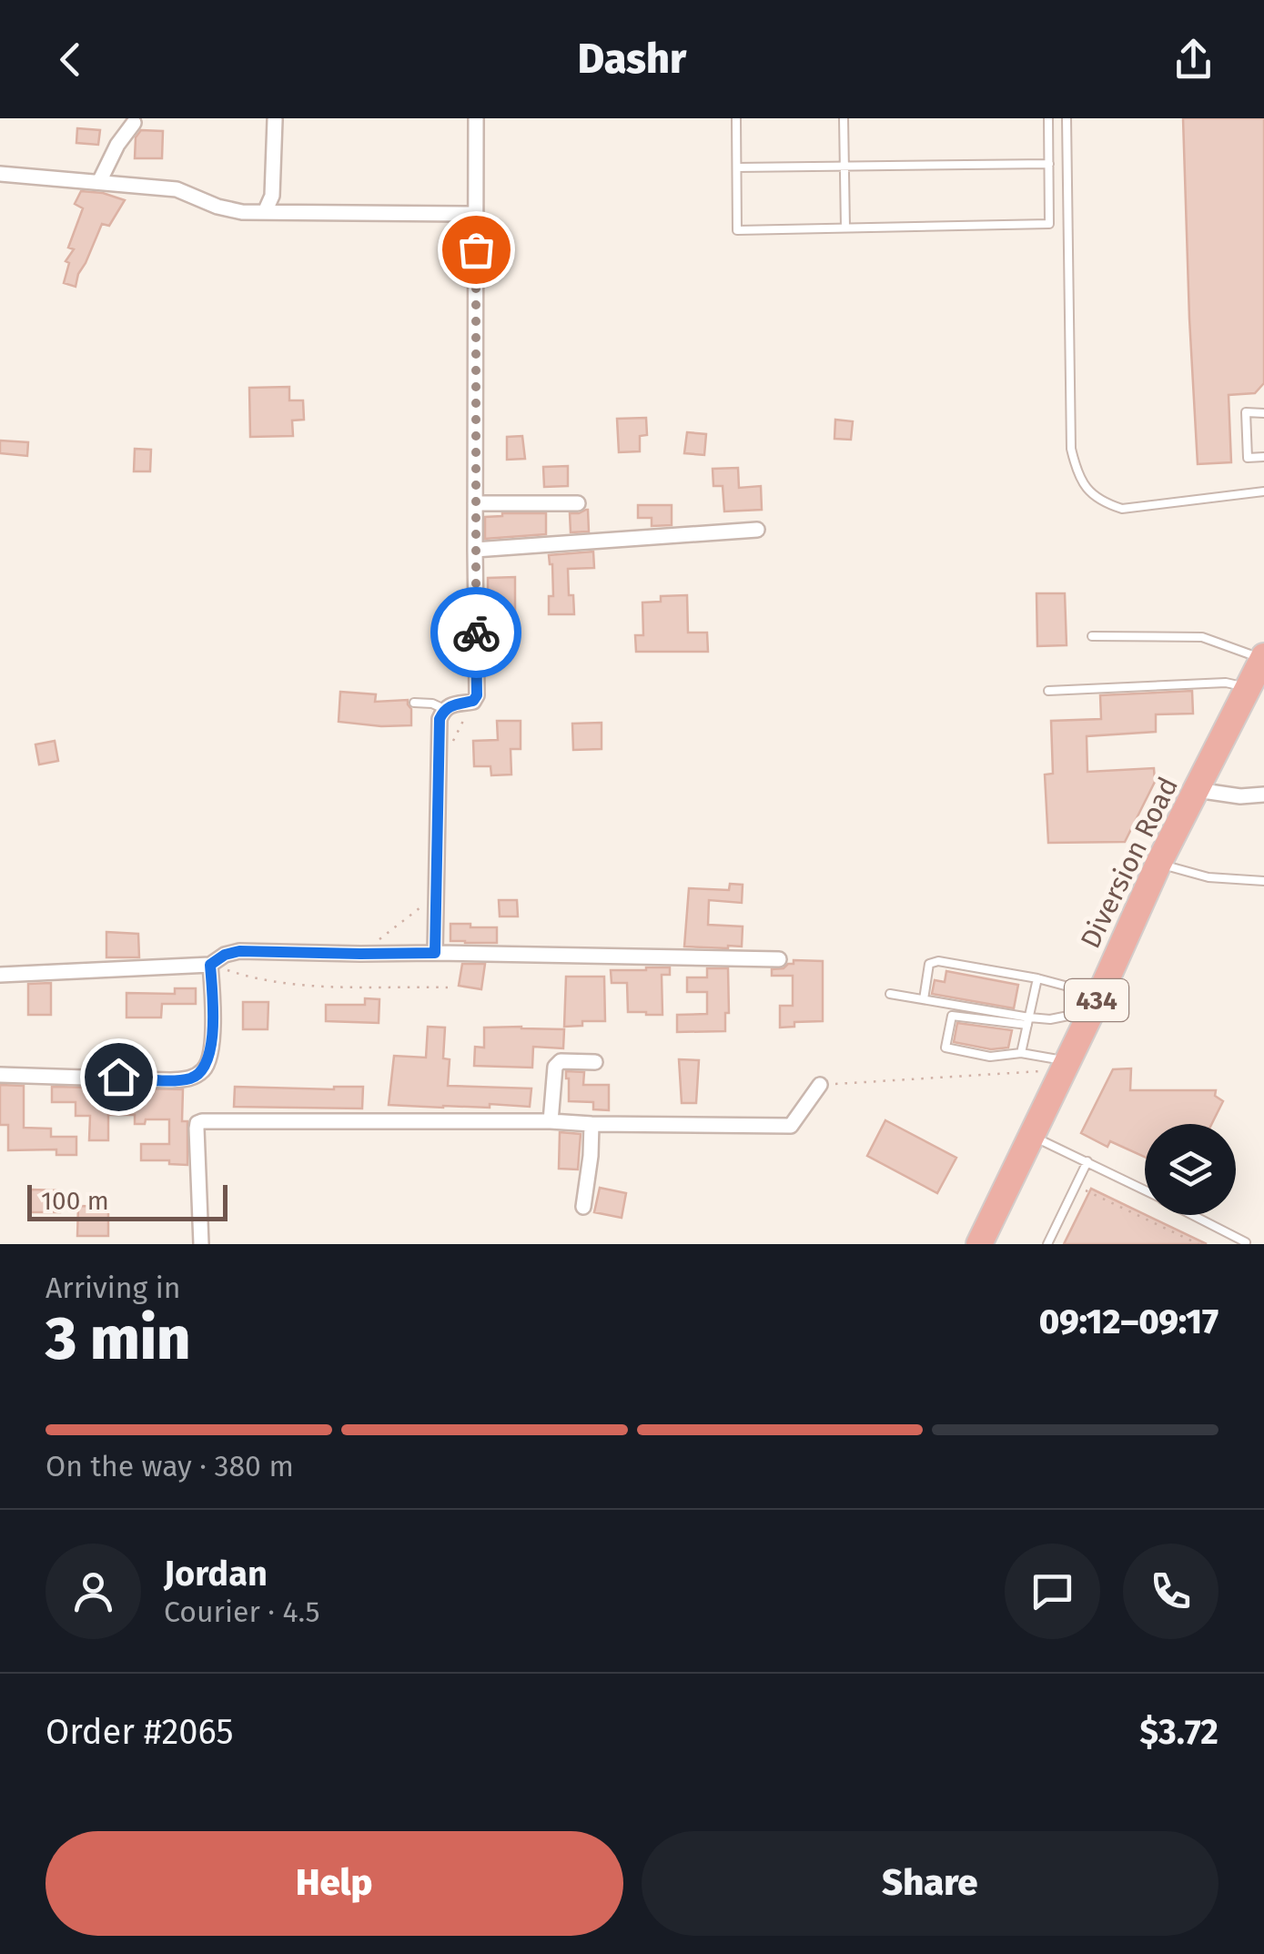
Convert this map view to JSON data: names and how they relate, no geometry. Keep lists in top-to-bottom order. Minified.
{"streets":{"highway":["Diversion Road","434"]},"scale_bar":"100 m","page":{"header":"Dashr","scale":"100 m","heading":["3 min","Arriving in","09:12–09:17"],"panel":["Jordan","Courier · 4.5","Order #2065","$3.72"],"bar":"On the way · 380 m","buttons":["Help","Share"]}}
